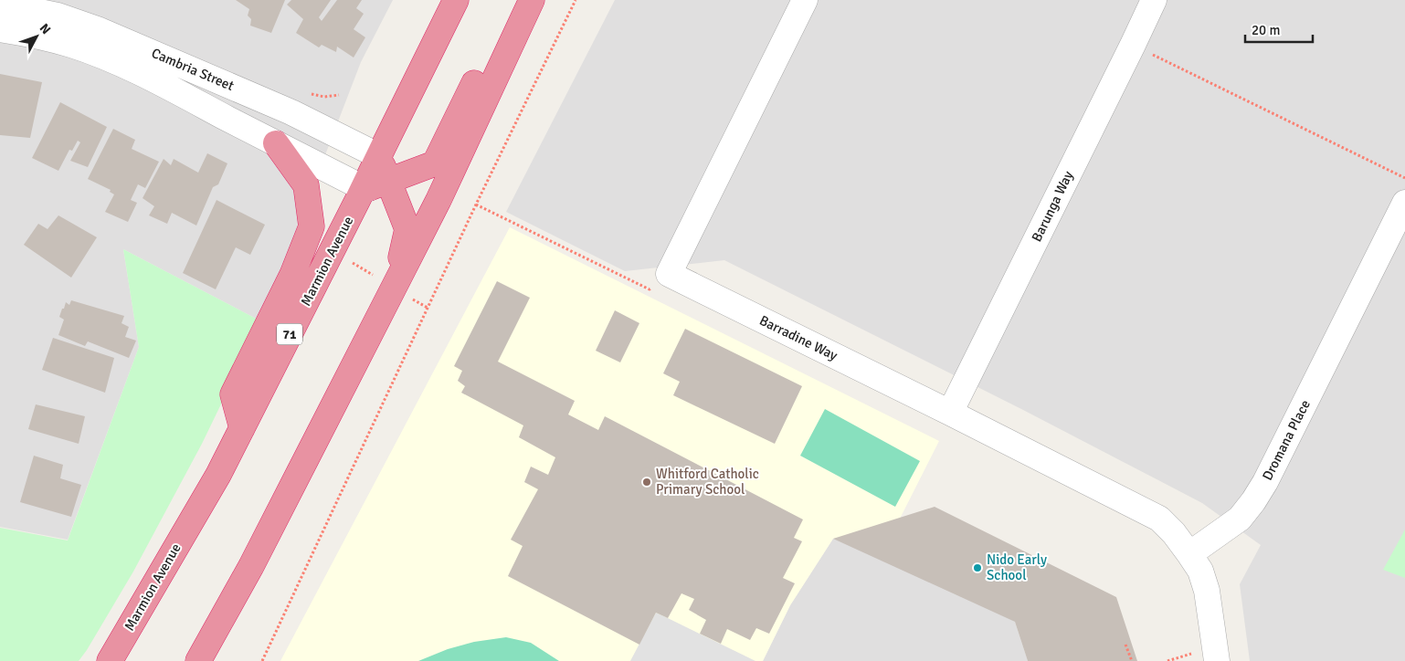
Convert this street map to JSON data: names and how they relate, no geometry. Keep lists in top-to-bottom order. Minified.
{"streets":{"highway":["Marmion Avenue","71"],"street":["Cambria Street","Barunga Way","Barradine Way","Dromana Place"]},"crossings":[["Cambria Street","Marmion Avenue"],["Barunga Way","Barradine Way"],["Barradine Way","Dromana Place"]],"places":["Whitford Catholic Primary School","Nido Early School"],"scale_bar":"20 m","north":"top right"}
